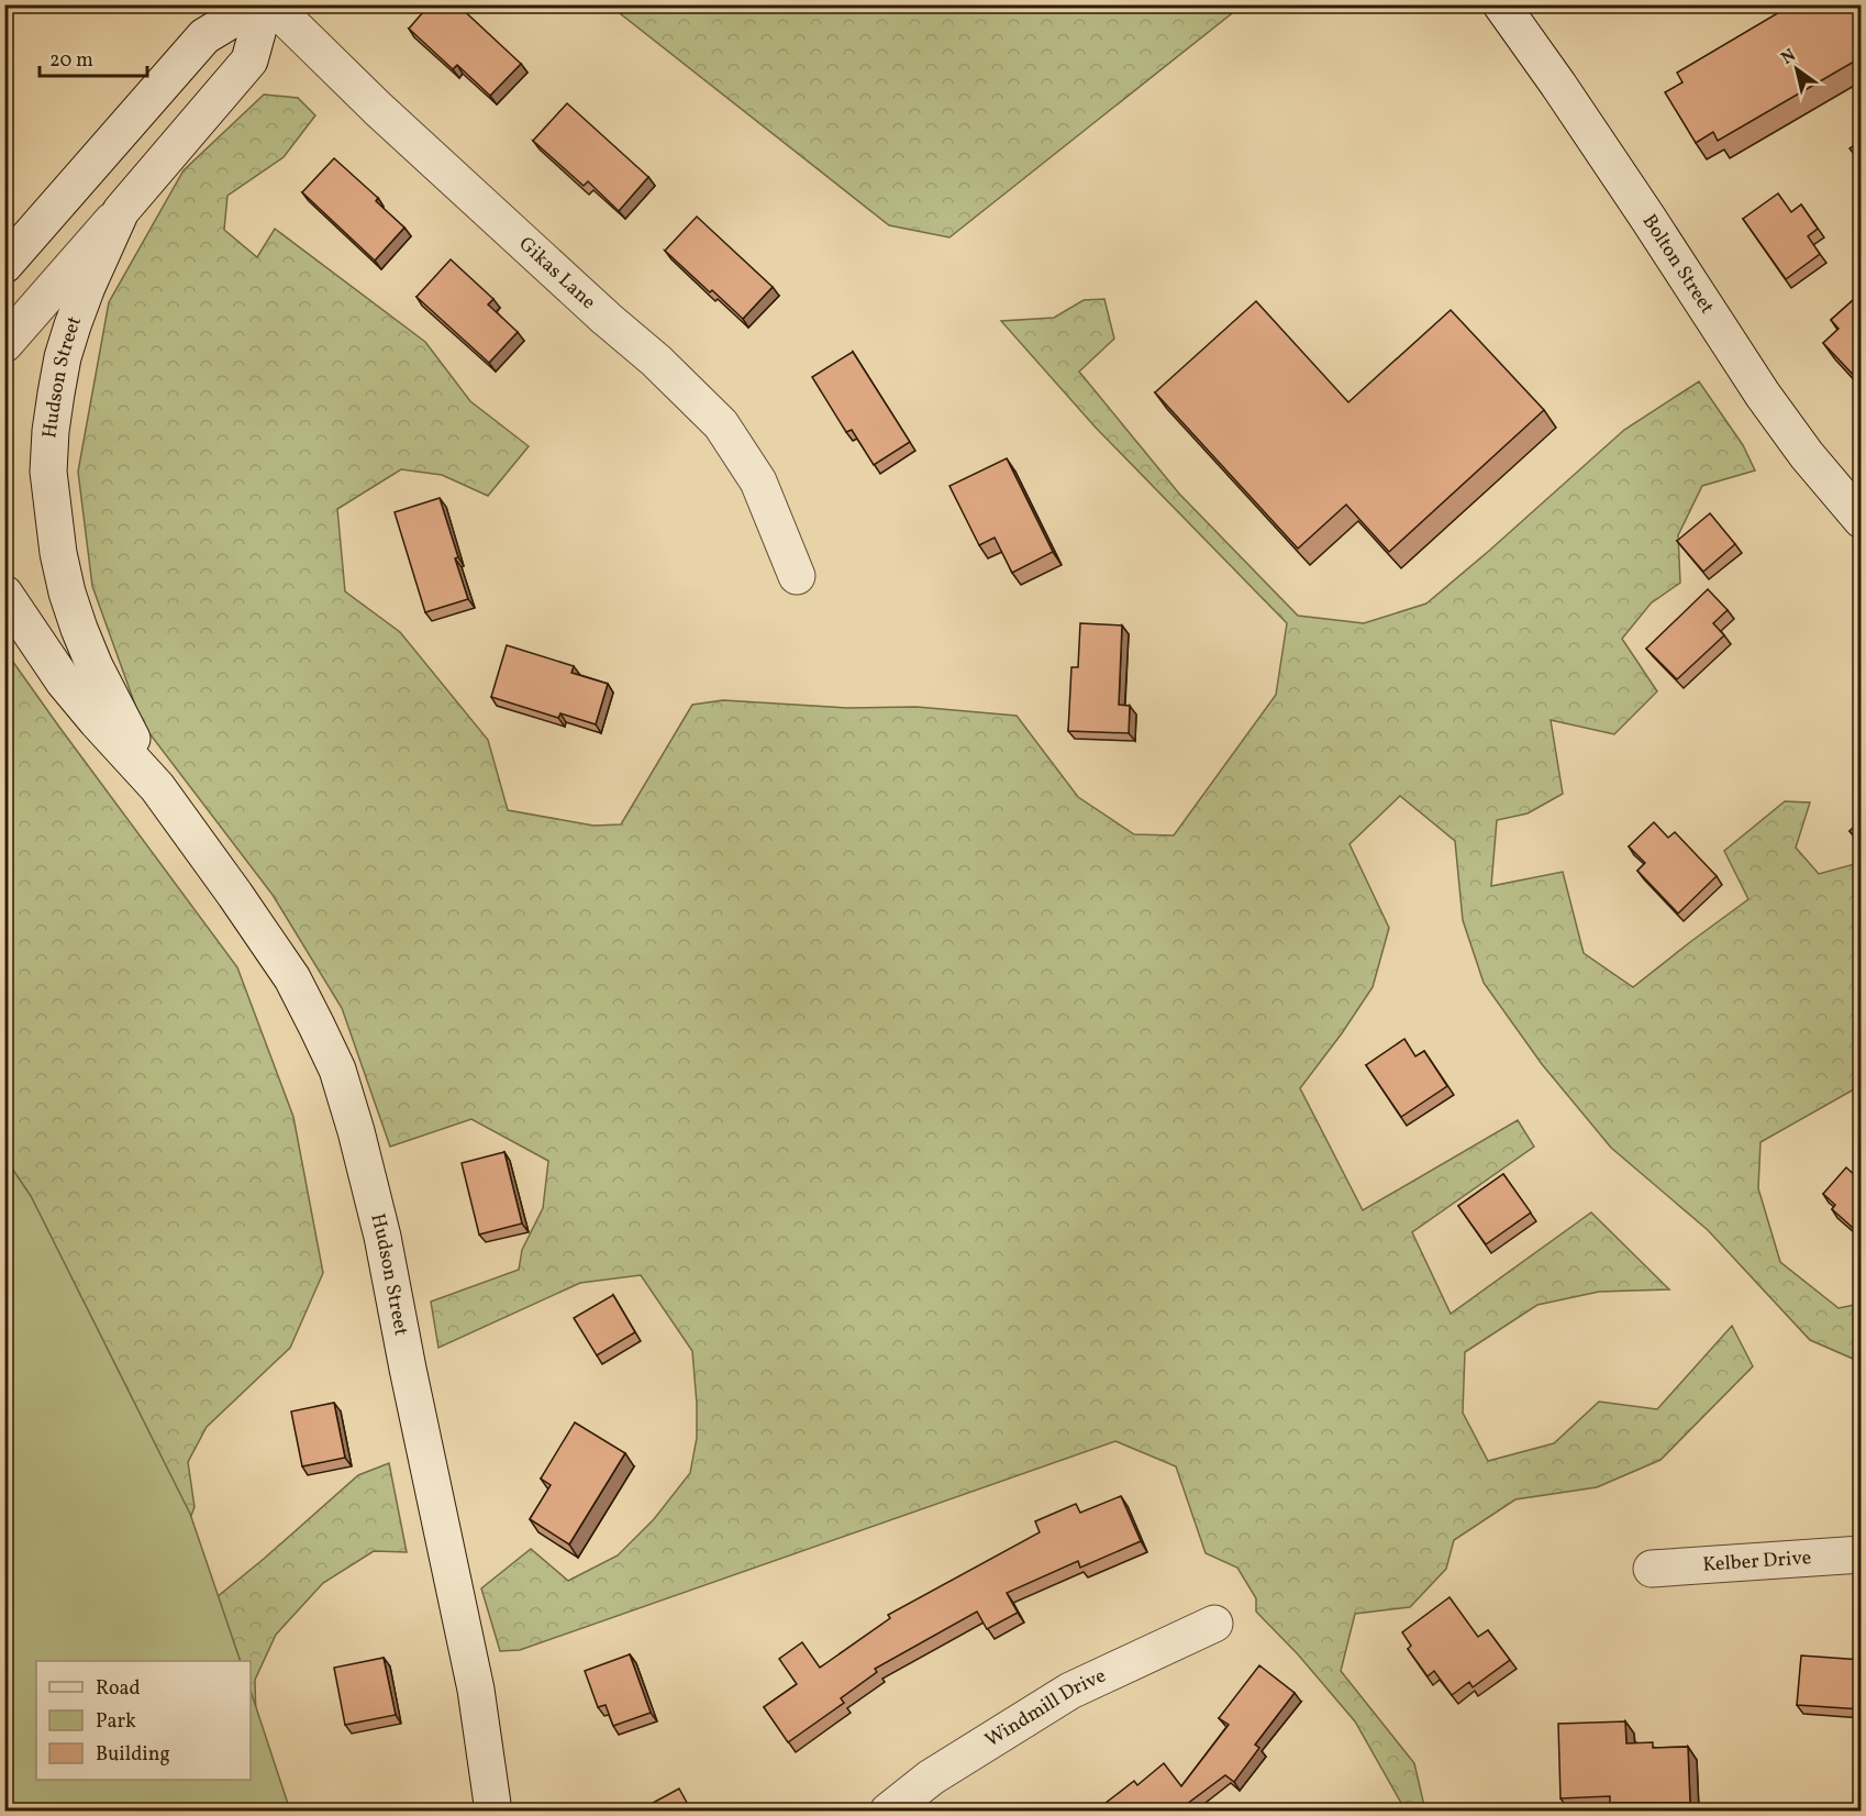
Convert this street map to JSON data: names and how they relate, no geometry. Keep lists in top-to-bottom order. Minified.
{"streets":{"street":["Bolton Street","Gikas Lane","Hudson Street","Kelber Drive","Windmill Drive"]},"legend":["Road","Park","Building"],"scale_bar":"20 m","north":"top left"}
